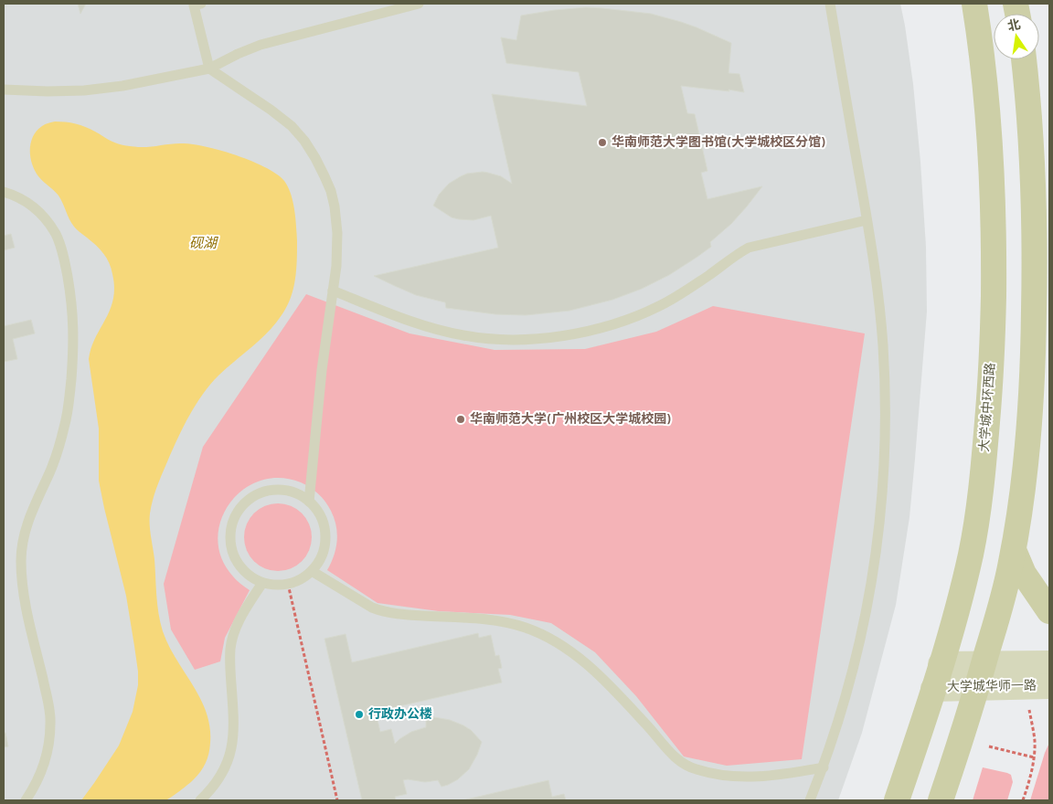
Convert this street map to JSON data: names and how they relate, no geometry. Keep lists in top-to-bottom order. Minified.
{"streets":{"main road":["大学城中环西路"],"street":["大学城华师一路"]},"crossings":[["大学城中环西路","大学城华师一路"]],"water":["砚湖"],"places":["华南师范大学图书馆(大学城校区分馆)","华南师范大学(广州校区大学城校园)","行政办公楼"],"north":"top"}
